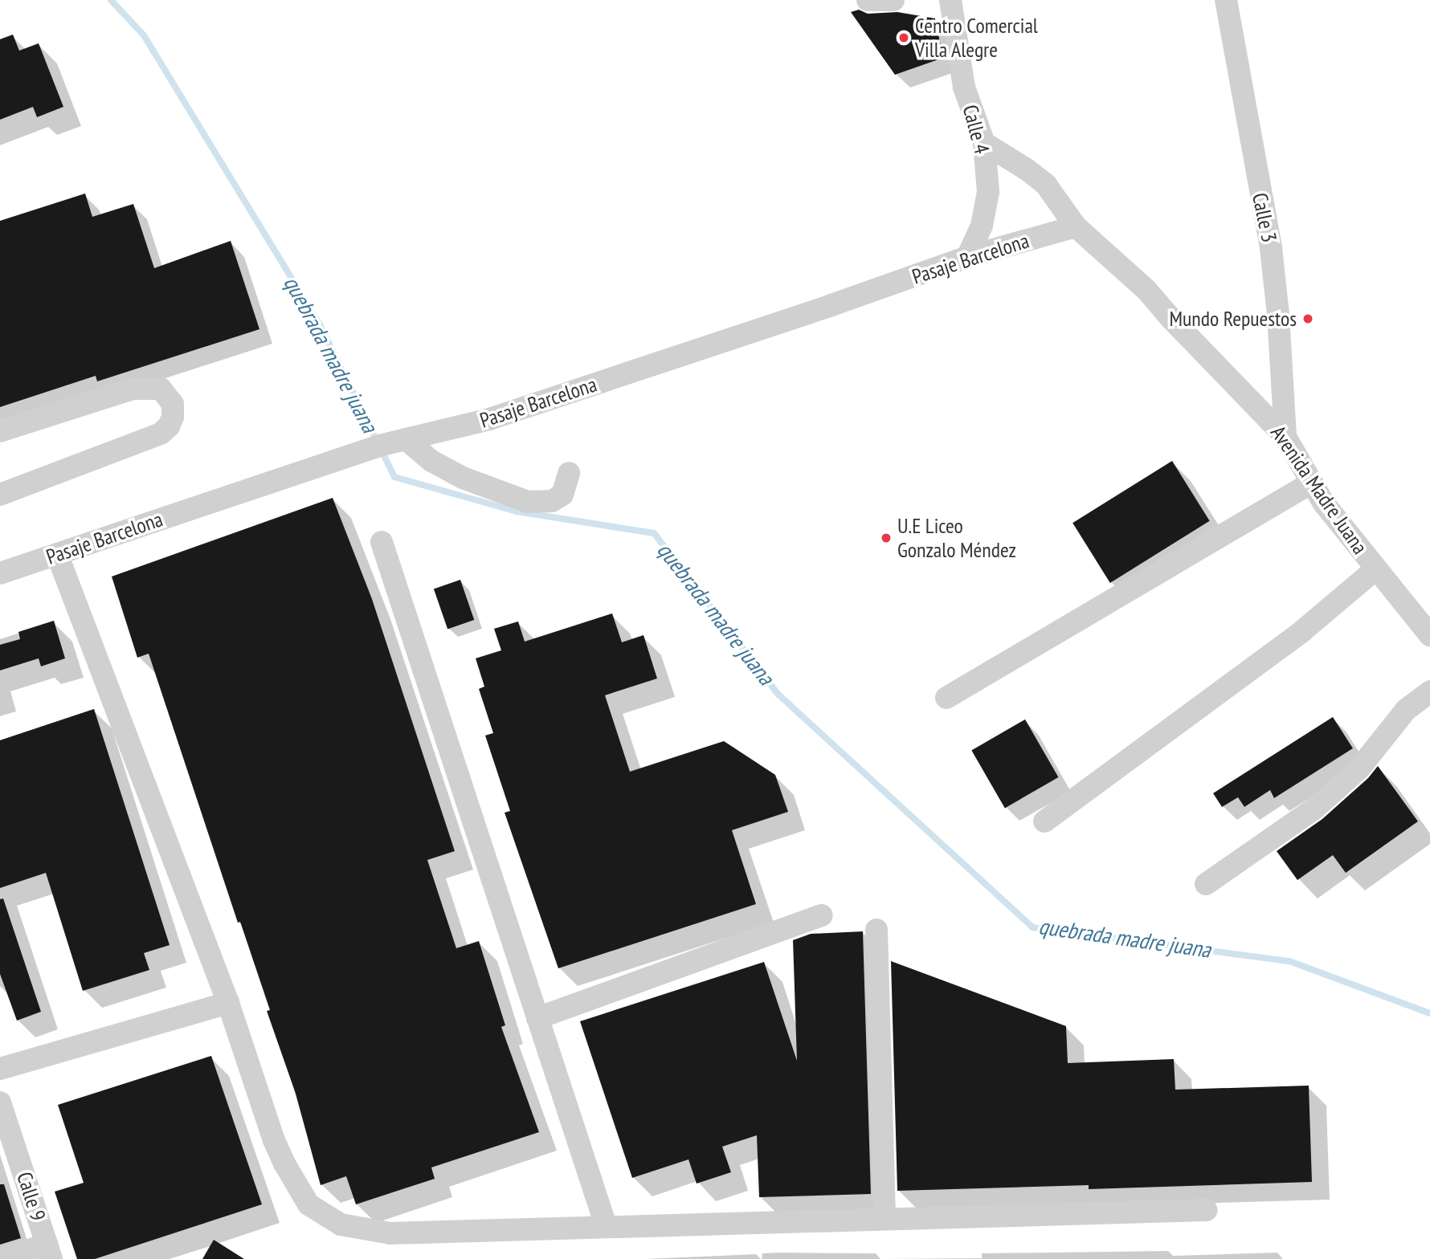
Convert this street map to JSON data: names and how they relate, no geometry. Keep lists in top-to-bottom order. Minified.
{"streets":{"street":["Calle 4","Calle 3","Pasaje Barcelona","Avenida Madre Juana","Calle 9"]},"crossings":[["Calle 4","Pasaje Barcelona"],["Calle 4","Avenida Madre Juana"],["Calle 3","Avenida Madre Juana"],["Pasaje Barcelona","Avenida Madre Juana"]],"water":["quebrada madre juana"],"places":["Centro Comercial Villa Alegre","Mundo Repuestos","U.E Liceo Gonzalo Méndez"]}
